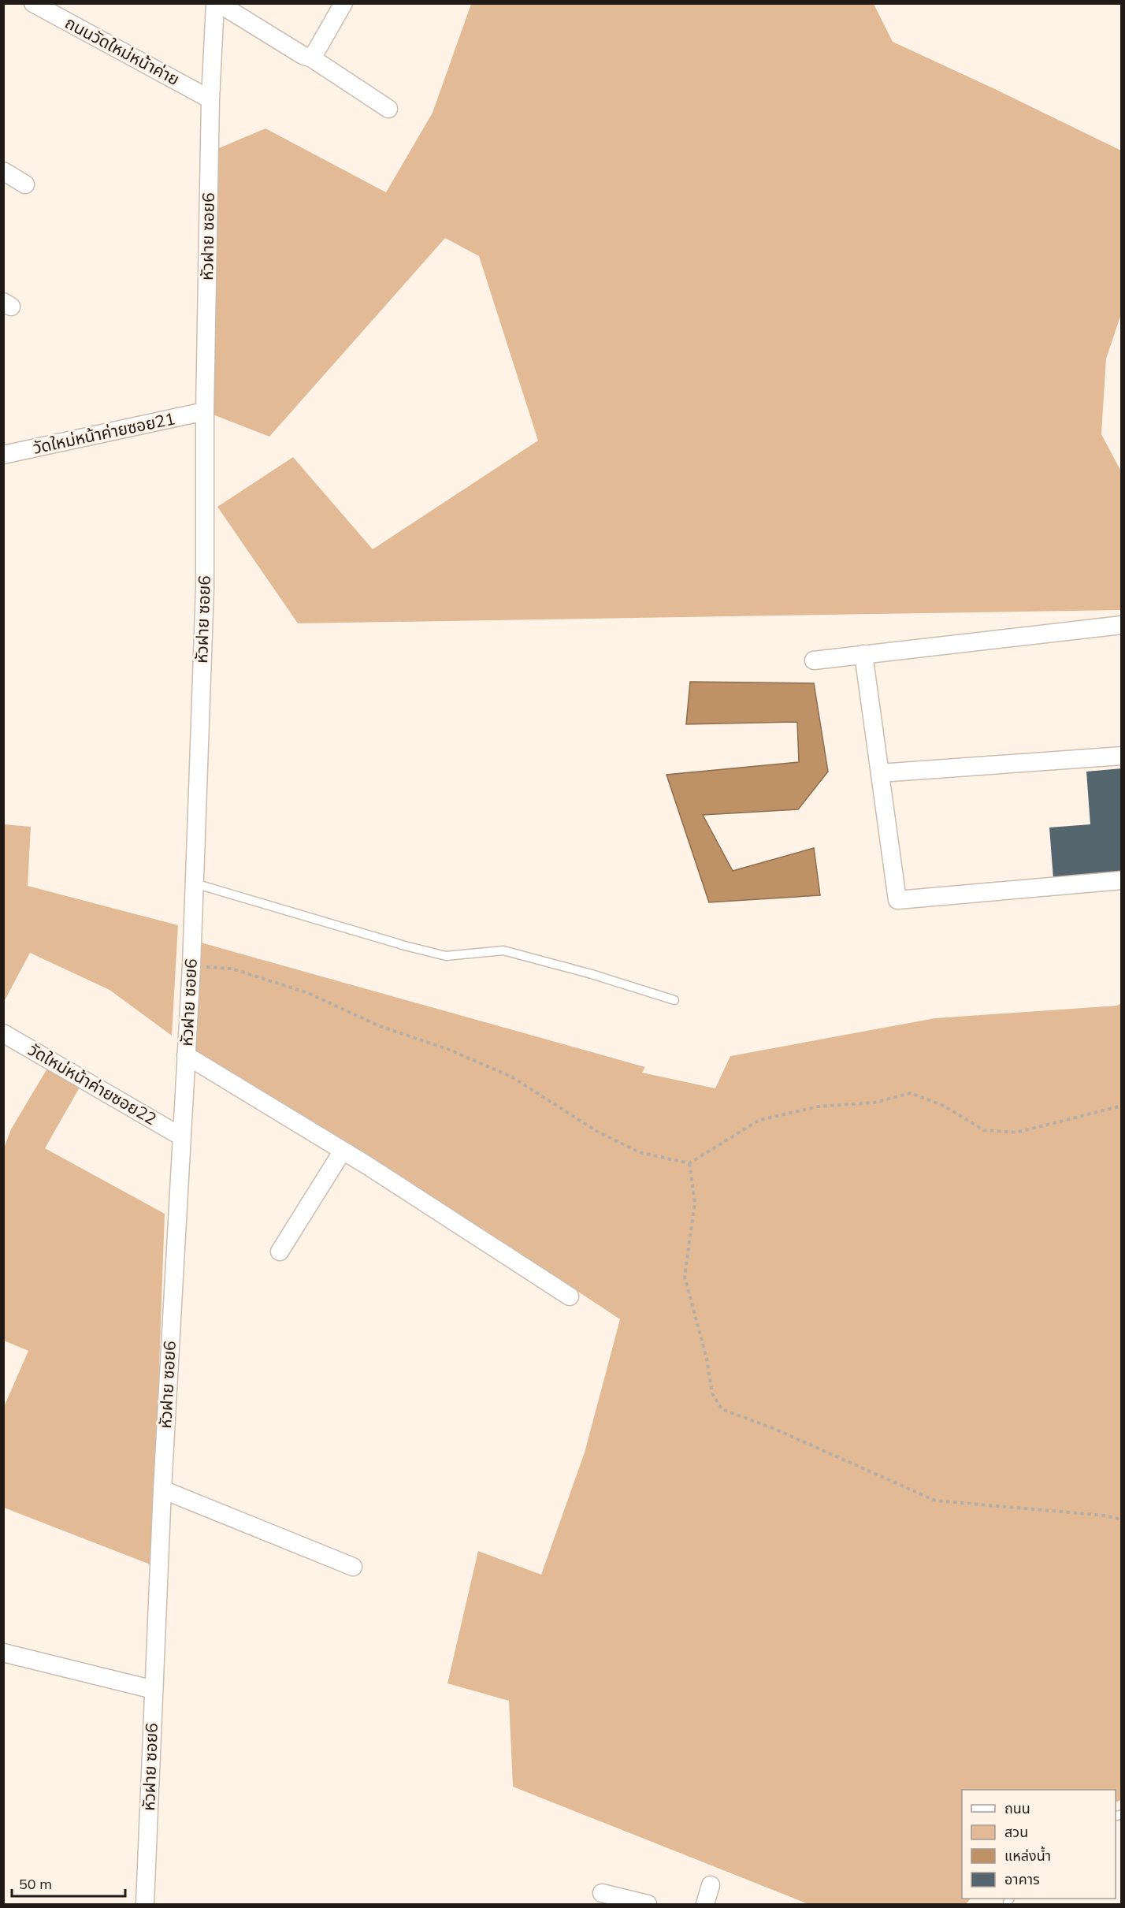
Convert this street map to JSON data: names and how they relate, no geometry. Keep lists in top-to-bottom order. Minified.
{"streets":{"street":["ถนนวัดใหม่หน้าค่าย","หัวฝาย ซอย6","วัดใหม่หน้าค่ายซอย21","วัดใหม่หน้าค่ายซอย22"]},"crossings":[["ถนนวัดใหม่หน้าค่าย","หัวฝาย ซอย6"],["หัวฝาย ซอย6","วัดใหม่หน้าค่ายซอย21"],["หัวฝาย ซอย6","วัดใหม่หน้าค่ายซอย22"]],"legend":["ถนน","สวน","แหล่งน้ำ","อาคาร"],"scale_bar":"50 m"}
